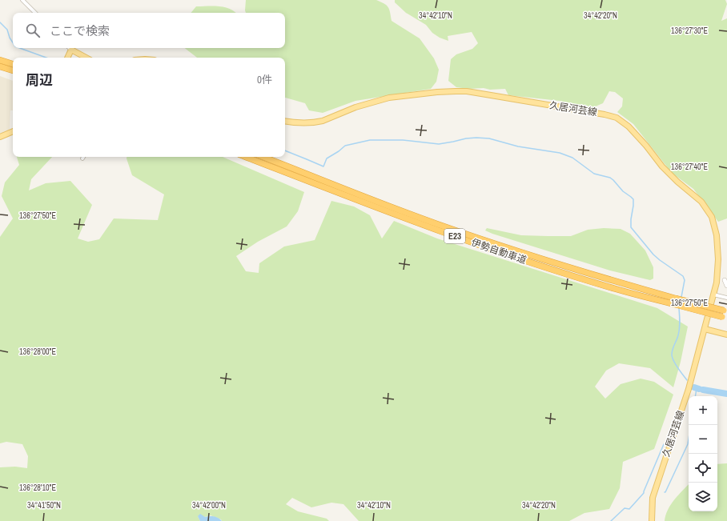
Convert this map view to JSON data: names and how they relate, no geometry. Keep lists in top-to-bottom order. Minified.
{"streets":{"highway":["E23","伊勢自動車道"],"main road":["久居河芸線"]},"page":{"search":"ここで検索","heading":["周辺","0件"],"map_buttons":["+","−"]},"coordinates":["34°42'10\"N","34°42'20\"N","136°27'30\"E","136°27'40\"E","136°27'50\"E","136°28'00\"E","136°28'10\"E","34°41'50\"N","34°42'00\"N"]}
